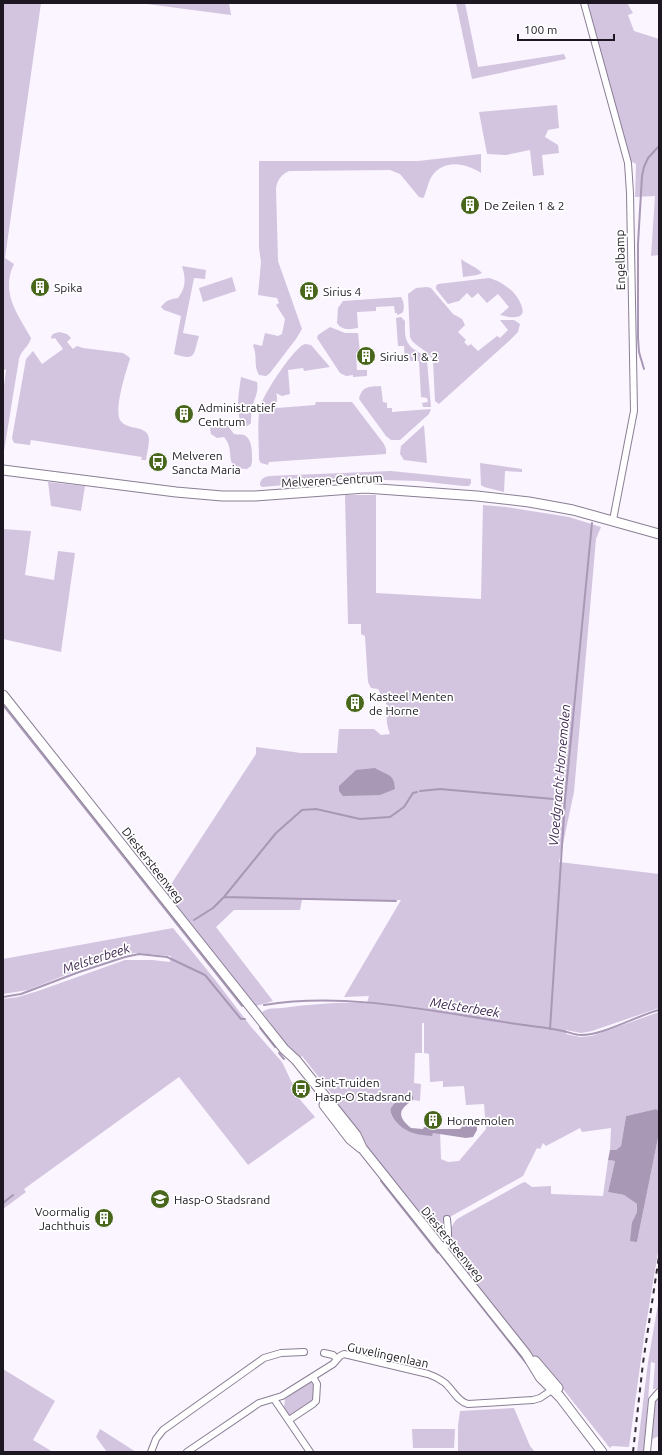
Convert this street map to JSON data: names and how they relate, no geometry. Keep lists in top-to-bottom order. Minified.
{"streets":{"main road":["Melveren-Centrum","Diestersteenweg"],"street":["Engelbamp","Guvelingenlaan"]},"crossings":[["Engelbamp","Melveren-Centrum"],["Diestersteenweg","Guvelingenlaan"]],"water":["Vloedgracht Hornemolen","Melsterbeek"],"places":{"building":["De Zeilen 1 & 2","Spika","Sirius 4","Sirius 1 & 2","Administratief Centrum","Kasteel Menten de Horne","Hornemolen","Voormalig Jachthuis"],"bus stop":["Melveren Sancta Maria","Sint-Truiden Hasp-O Stadsrand"],"school or university":["Hasp-O Stadsrand"]},"scale_bar":"100 m"}
